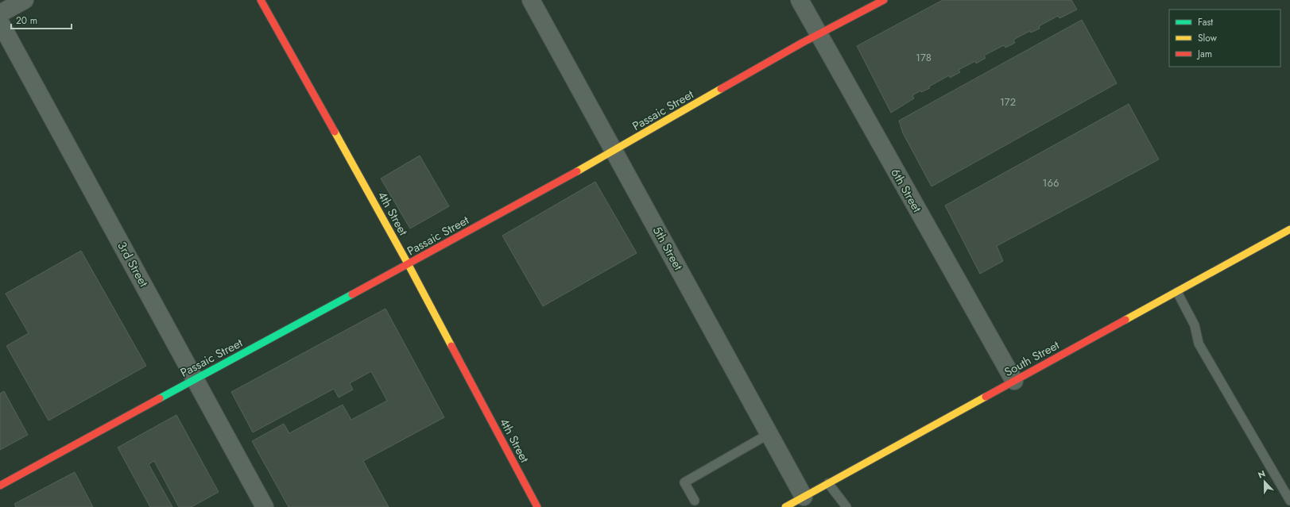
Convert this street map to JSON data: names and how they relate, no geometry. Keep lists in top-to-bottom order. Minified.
{"streets":{"street":["Passaic Street","6th Street","4th Street","5th Street","3rd Street","South Street"]},"crossings":[["Passaic Street","6th Street"],["Passaic Street","4th Street"],["Passaic Street","5th Street"],["Passaic Street","3rd Street"],["6th Street","South Street"],["5th Street","South Street"]],"house_numbers":["178","172","166"],"legend":["Fast","Slow","Jam"],"scale_bar":"20 m","north":"top"}
